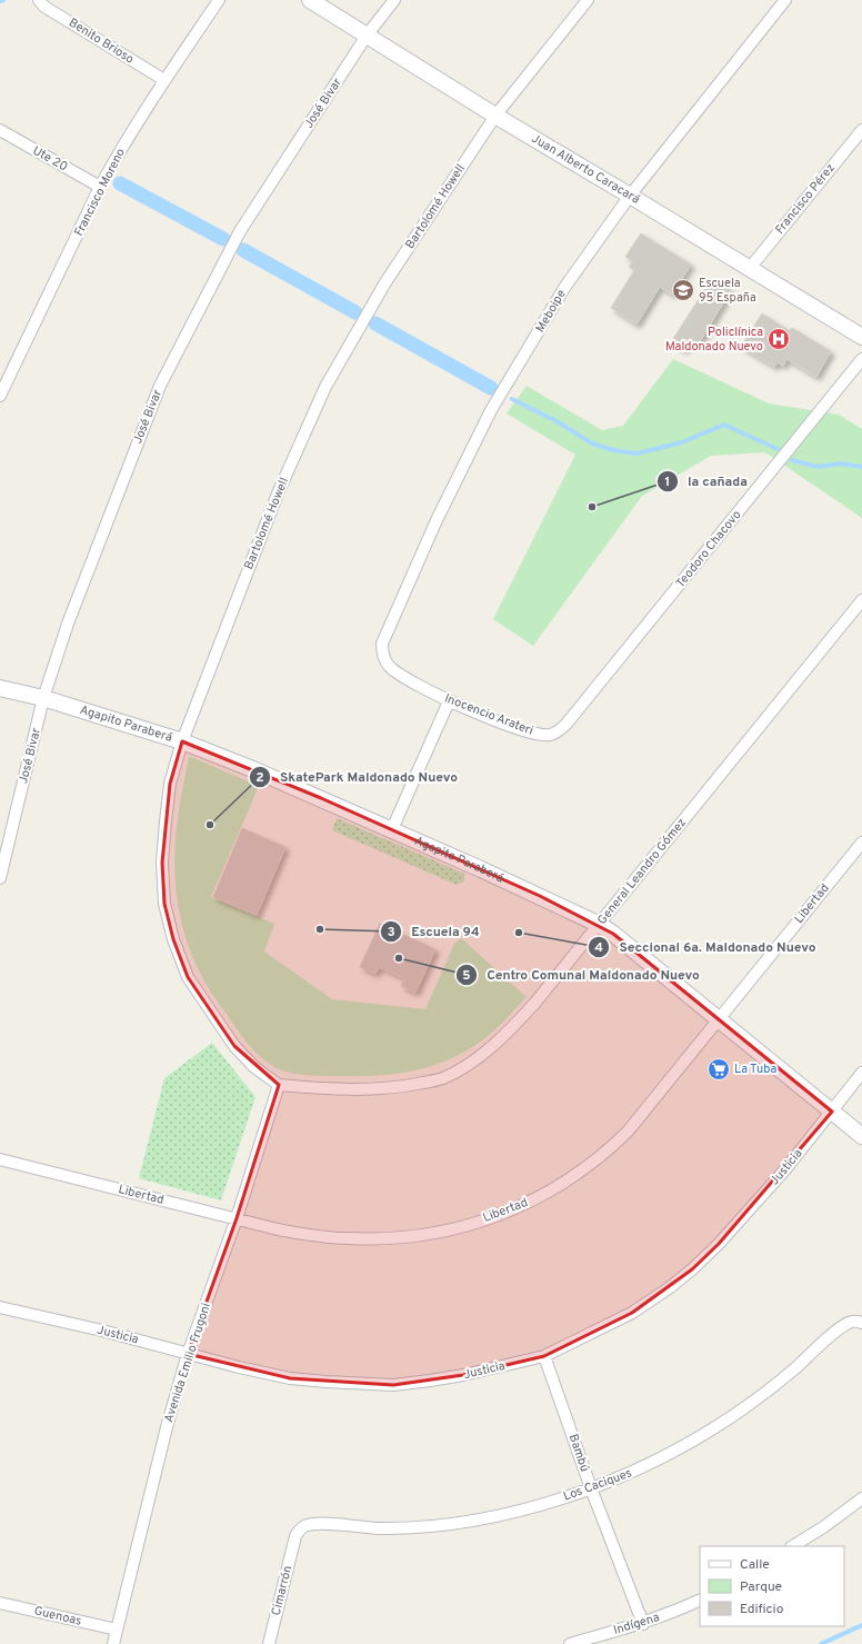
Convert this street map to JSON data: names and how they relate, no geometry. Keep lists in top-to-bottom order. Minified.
{"streets":{"street":["Benito Brioso","José Bivar","Ute 20","Juan Alberto Caracará","Francisco Moreno","Francisco Pérez","Bartolomé Howell","Meboipe","Teodoro Chacovo","Inocencio Arateri","Agapito Paraberá","General Leandro Gómez","Libertad","Justicia","Avenida Emilio Frugoni","Bambú","Los Caciques","Cimarrón","Guenoas","Indígena"]},"crossings":[["Benito Brioso","Francisco Moreno"],["José Bivar","Juan Alberto Caracará"],["José Bivar","Agapito Paraberá"],["Ute 20","Francisco Moreno"],["Juan Alberto Caracará","Francisco Pérez"],["Juan Alberto Caracará","Bartolomé Howell"],["Juan Alberto Caracará","Meboipe"],["Bartolomé Howell","Agapito Paraberá"],["Bartolomé Howell","General Leandro Gómez"],["Bartolomé Howell","Avenida Emilio Frugoni"],["Meboipe","Inocencio Arateri"],["Teodoro Chacovo","Inocencio Arateri"],["Agapito Paraberá","General Leandro Gómez"],["Agapito Paraberá","Libertad"],["Agapito Paraberá","Justicia"],["General Leandro Gómez","Avenida Emilio Frugoni"],["Libertad","Avenida Emilio Frugoni"],["Justicia","Avenida Emilio Frugoni"],["Justicia","Bambú"],["Avenida Emilio Frugoni","Guenoas"],["Bambú","Los Caciques"],["Bambú","Indígena"],["Los Caciques","Cimarrón"]],"places":{"school or university":["Escuela 95 España"],"hospital":["Policlínica Maldonado Nuevo"],"other":["la cañada","SkatePark Maldonado Nuevo","Escuela 94","Seccional 6a. Maldonado Nuevo","Centro Comunal Maldonado Nuevo"],"supermarket":["La Tuba"]},"legend":["Calle","Parque","Edificio"]}
